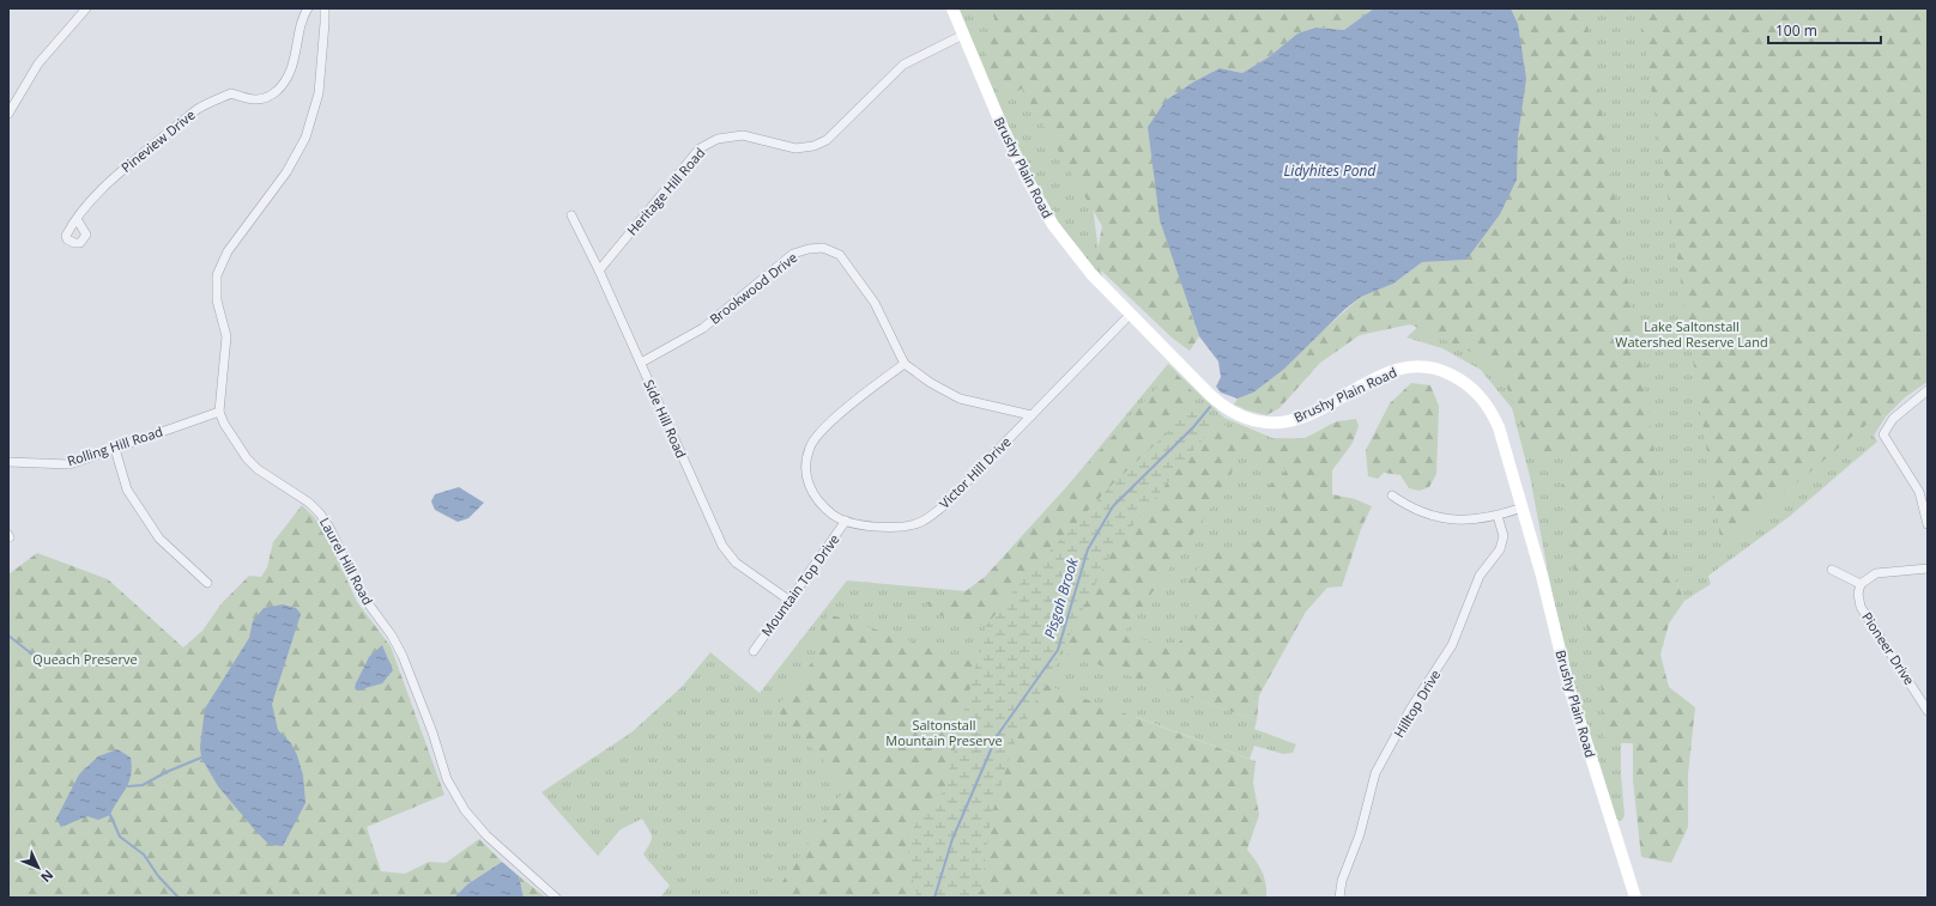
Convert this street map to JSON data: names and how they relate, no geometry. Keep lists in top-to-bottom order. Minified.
{"streets":{"main road":["Brushy Plain Road"],"street":["Pineview Drive","Heritage Hill Road","Brookwood Drive","Side Hill Road","Rolling Hill Road","Victor Hill Drive","Laurel Hill Road","Mountain Top Drive","Pioneer Drive","Hilltop Drive"]},"crossings":[["Brushy Plain Road","Heritage Hill Road"],["Heritage Hill Road","Side Hill Road"],["Brookwood Drive","Side Hill Road"],["Brookwood Drive","Victor Hill Drive"],["Side Hill Road","Mountain Top Drive"],["Rolling Hill Road","Laurel Hill Road"],["Victor Hill Drive","Mountain Top Drive"]],"water":["Lidyhites Pond","Pisgah Brook"],"parks":["Lake Saltonstall Watershed Reserve Land","Queach Preserve","Saltonstall Mountain Preserve"],"scale_bar":"100 m","north":"bottom right"}
